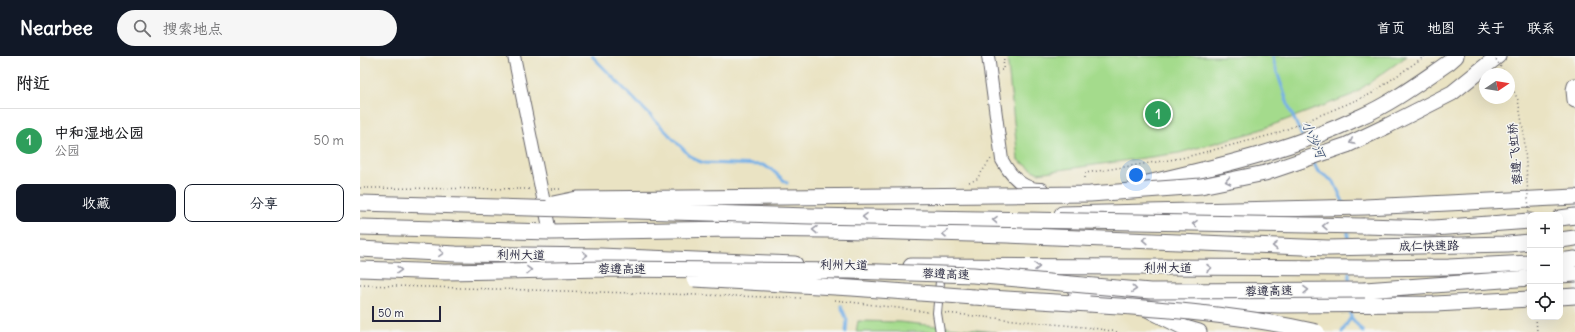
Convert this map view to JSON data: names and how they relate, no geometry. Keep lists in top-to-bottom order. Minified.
{"streets":{"highway":["成仁快速路","利州大道","蓉遵高速"],"path":["蓉遵·飞虹桥"]},"crossings":[["成仁快速路","利州大道"]],"water":["小沙河"],"scale_bar":"50 m","north":"right","page":{"header":"Nearbee","search":"搜索地点","nav":["首页","地图","关于","联系"],"heading":"附近","pins":"1","list":[{"mark":"1","name":"中和湿地公园","note":"公园","value":"50 m"}],"buttons":["收藏","分享"],"map_buttons":["+","−"],"scale":"50 m"}}
